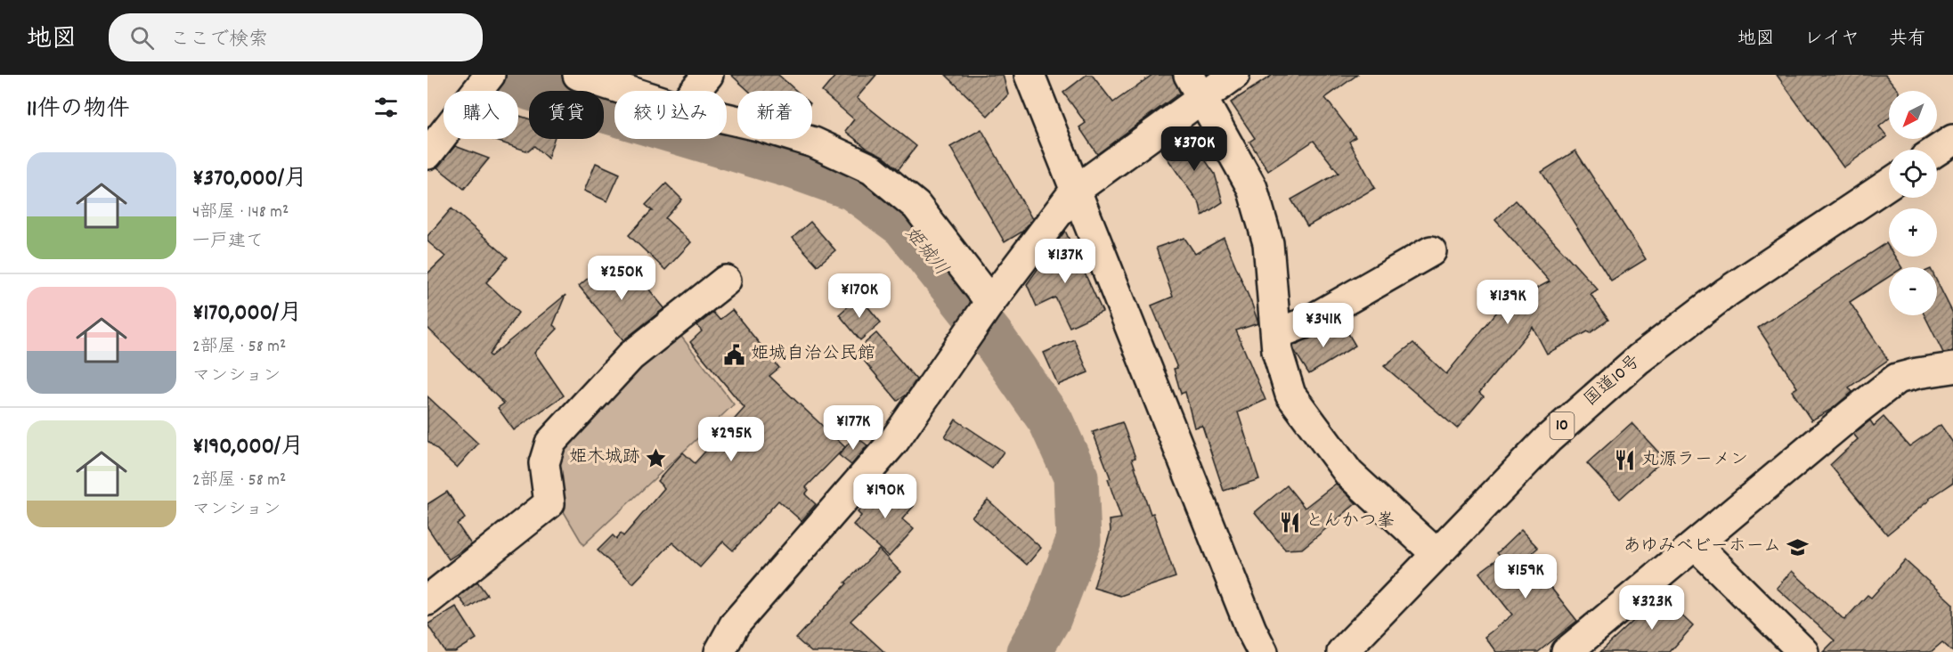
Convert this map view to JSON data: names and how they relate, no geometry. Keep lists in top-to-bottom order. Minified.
{"streets":{"main road":["国道10号","10"]},"water":["姫城川"],"places":{"public building":["姫城自治公民館"],"place":["姫木城跡"],"restaurant":["丸源ラーメン","とんかつ峯"],"school or university":["あゆみベビーホーム"]},"north":"bottom left","page":{"header":"地図","search":"ここで検索","nav":["地図","レイヤ","共有"],"heading":"11件の物件","map_buttons":["+","−"],"chip":["購入","賃貸","絞り込み","新着"],"price":["¥370K","¥137K","¥250K","¥170K","¥139K","¥341K","¥177K","¥295K","¥190K","¥159K","¥323K"],"list":[{"name":"¥370,000/月","note":"4部屋 · 148 m² · 一戸建て"},{"name":"¥170,000/月","note":"2部屋 · 58 m² · マンション"},{"name":"¥190,000/月","note":"2部屋 · 58 m² · マンション"}]}}
